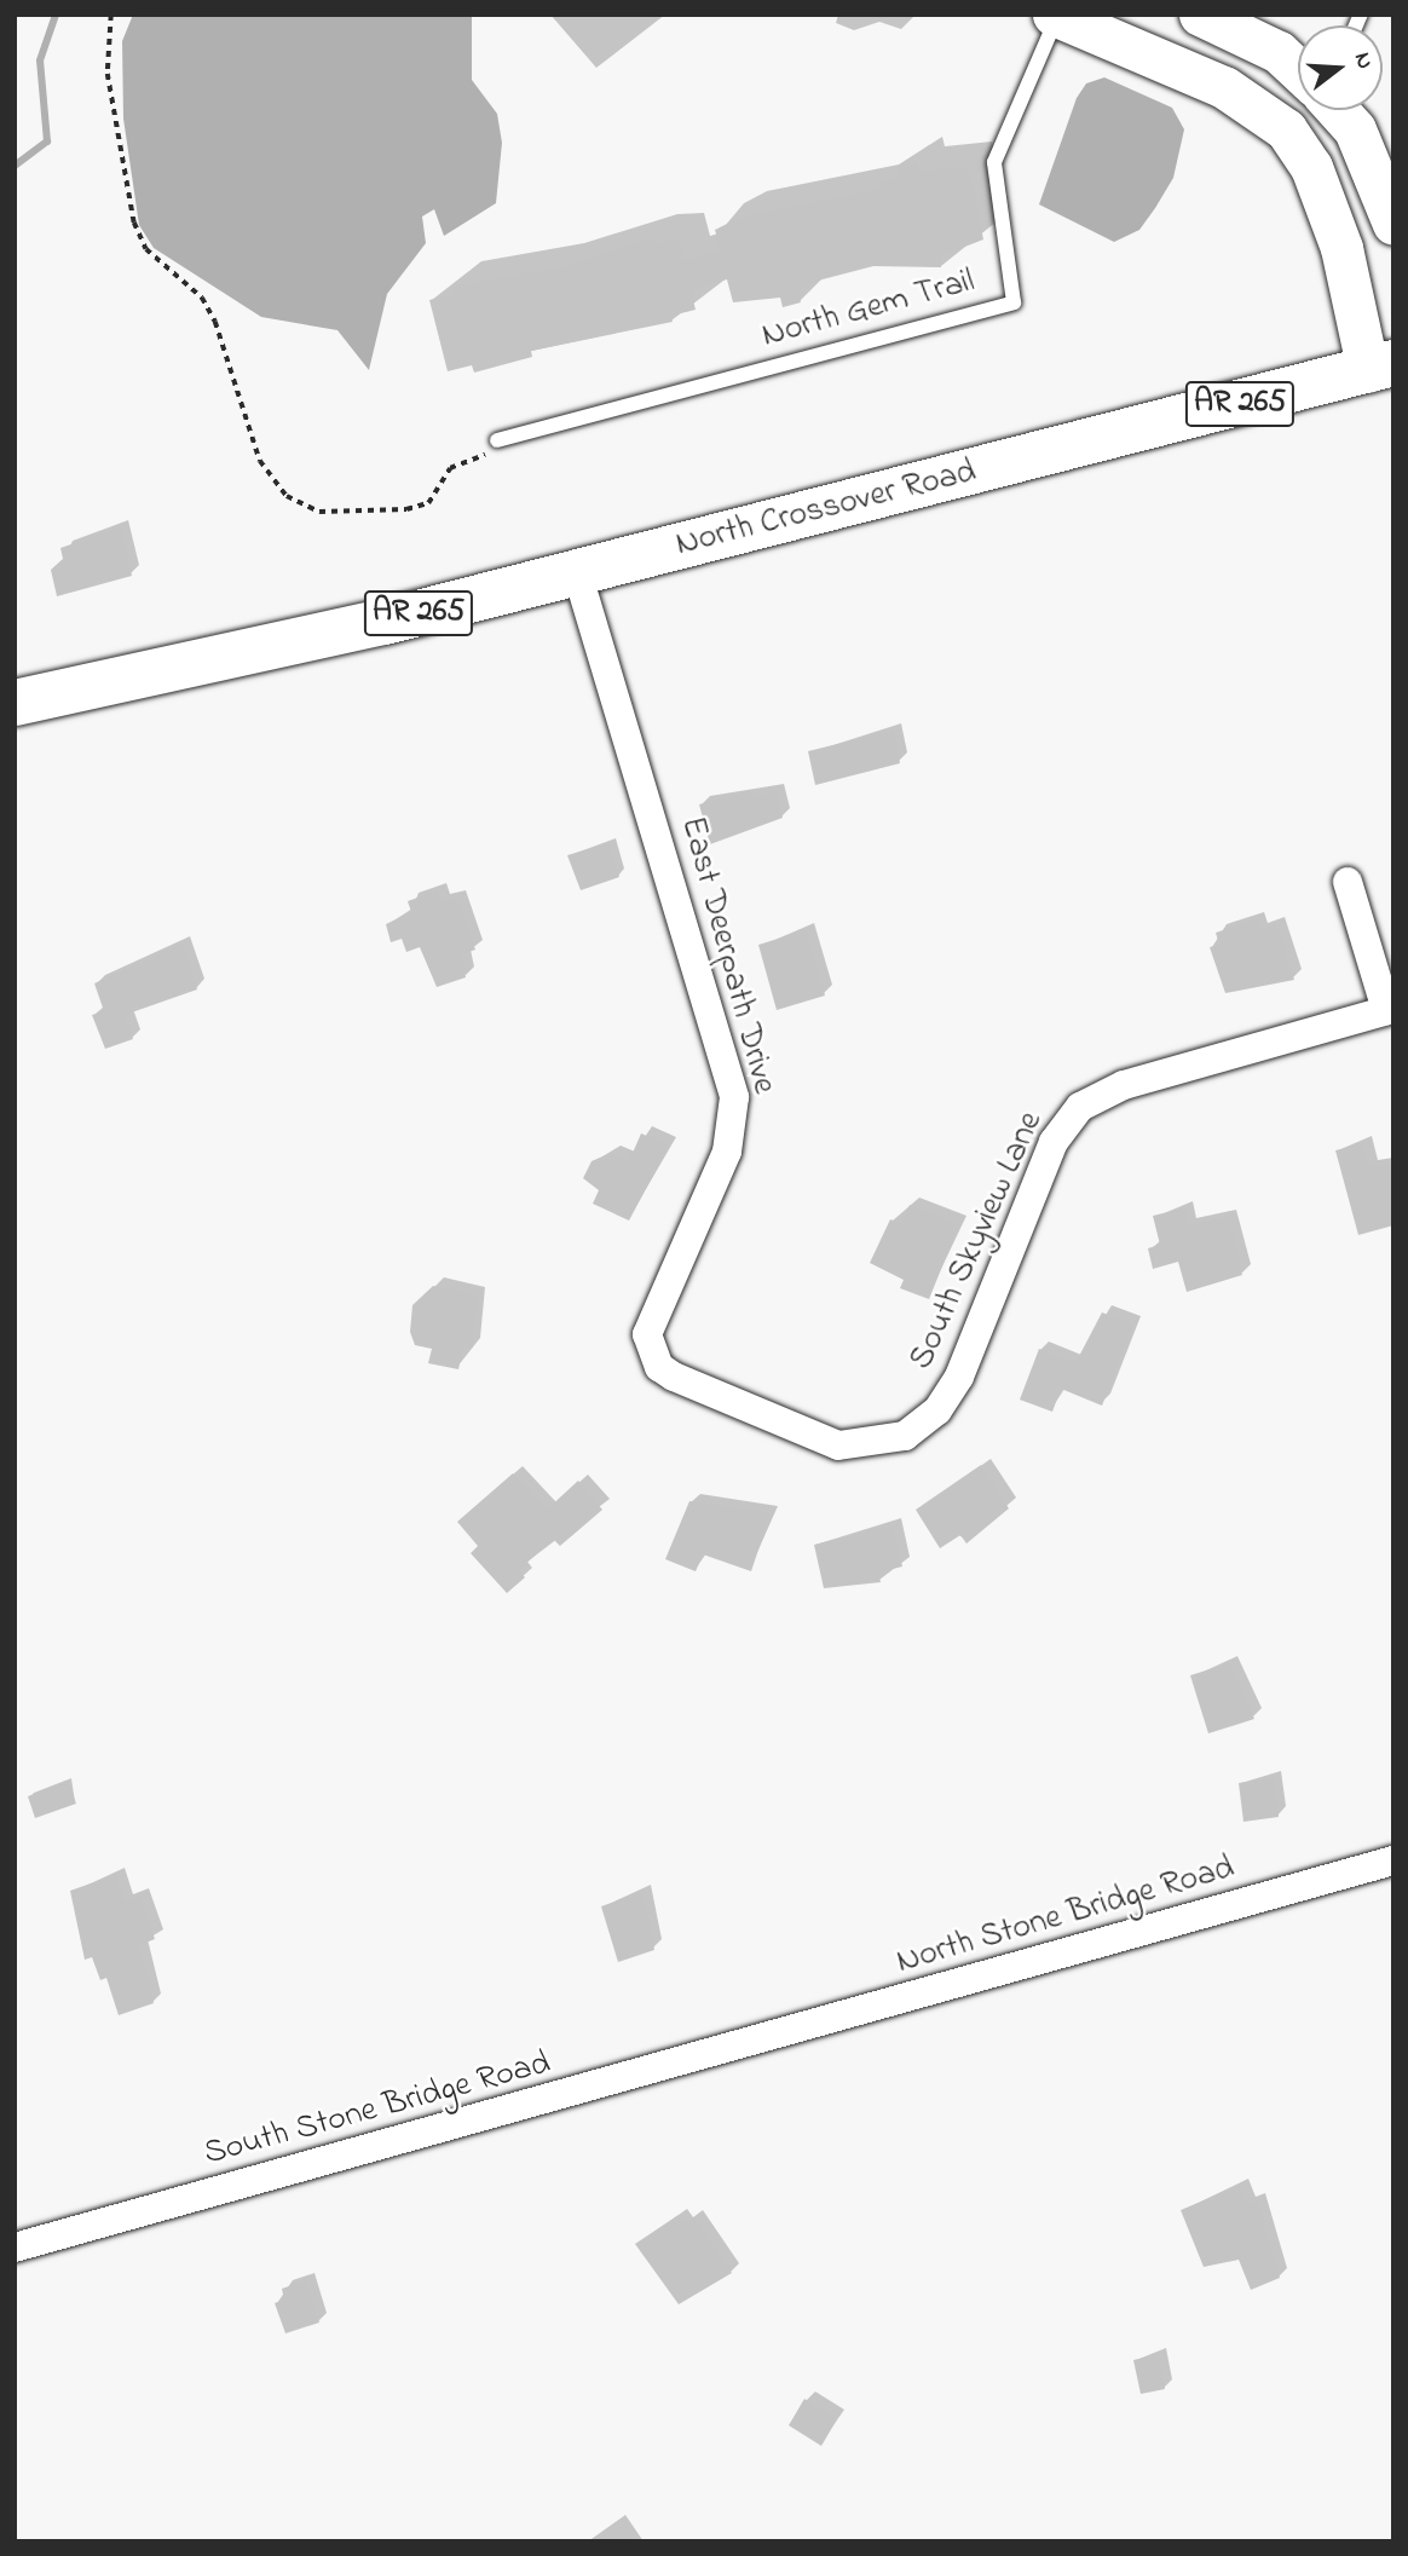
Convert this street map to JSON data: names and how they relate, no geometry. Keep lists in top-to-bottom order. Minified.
{"streets":{"main road":["AR 265","North Crossover Road"],"street":["East Deerpath Drive","South Skyview Lane","North Stone Bridge Road","South Stone Bridge Road"],"lane":["North Gem Trail"]},"crossings":[["North Crossover Road","East Deerpath Drive"],["East Deerpath Drive","South Skyview Lane"],["North Stone Bridge Road","South Stone Bridge Road"]],"north":"right"}
